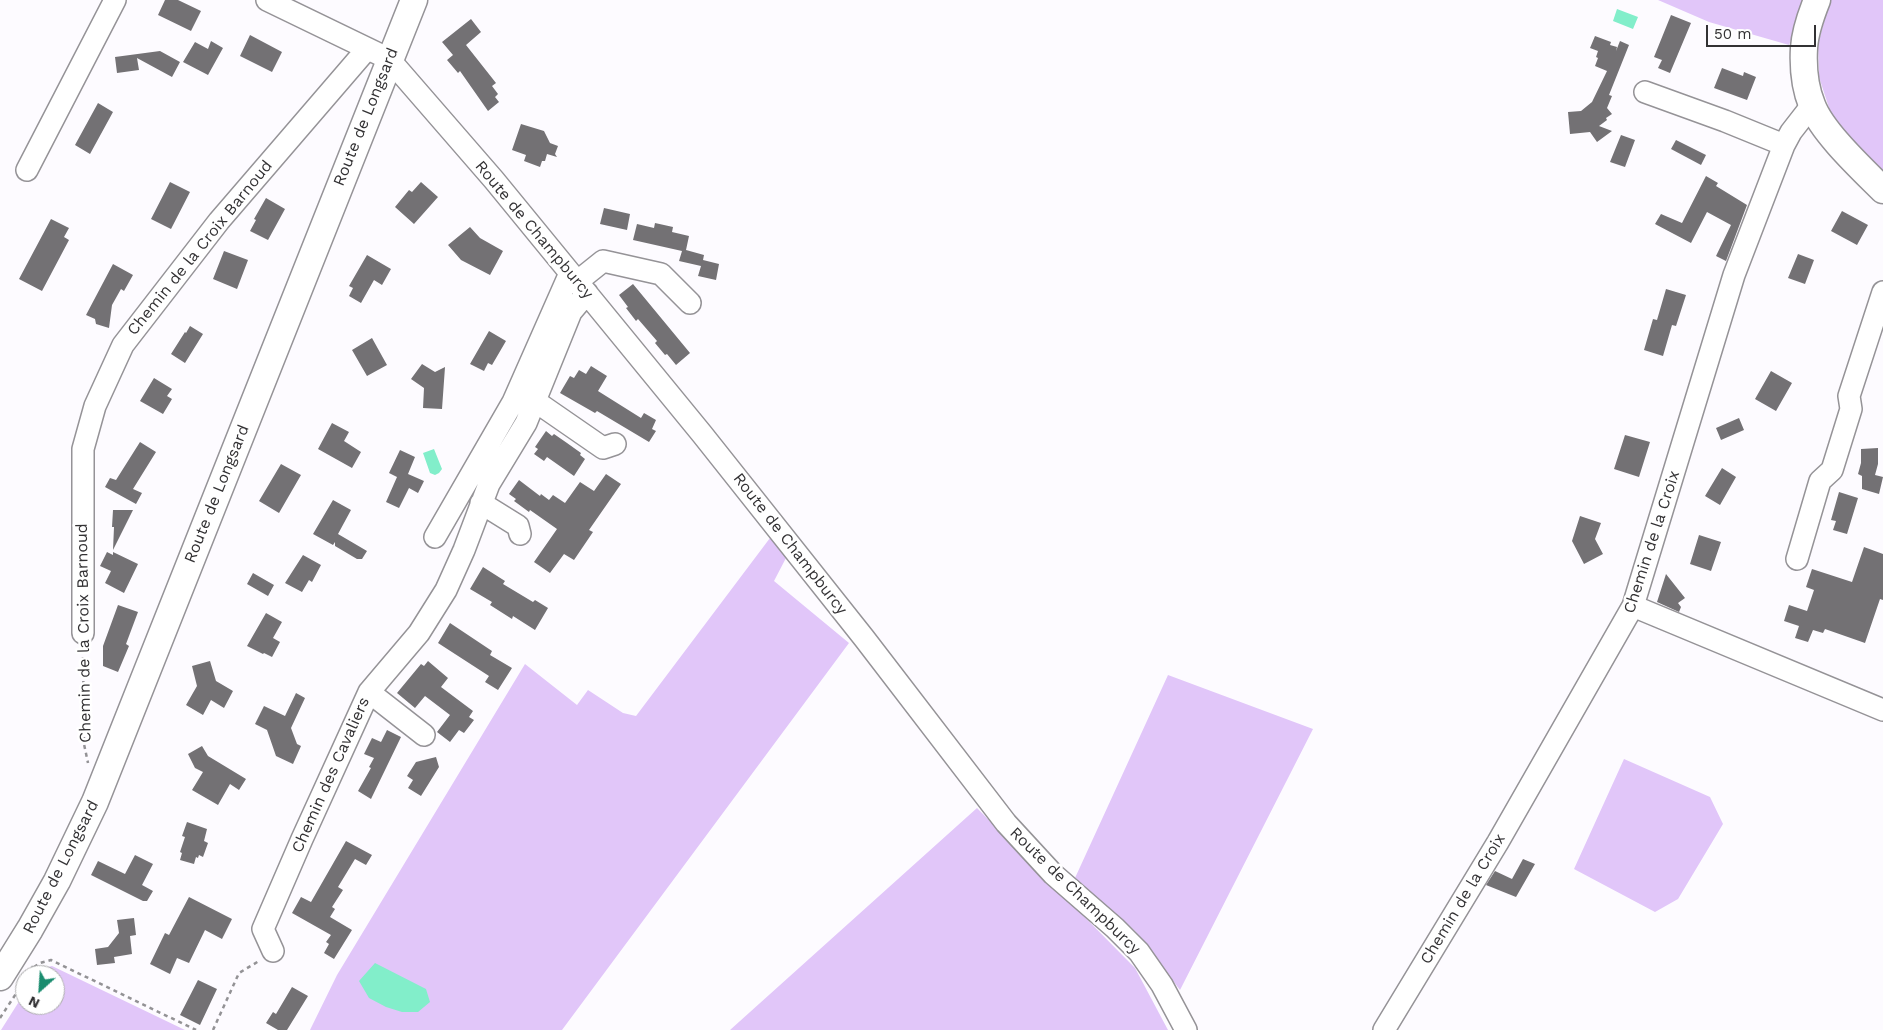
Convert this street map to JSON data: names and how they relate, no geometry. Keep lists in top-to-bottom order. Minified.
{"streets":{"main road":["Route de Longsard"],"street":["Route de Champburcy","Chemin de la Croix Barnoud","Chemin de la Croix","Chemin des Cavaliers"]},"crossings":[["Route de Longsard","Route de Champburcy"],["Route de Longsard","Chemin de la Croix Barnoud"],["Route de Champburcy","Chemin de la Croix Barnoud"],["Route de Champburcy","Chemin des Cavaliers"]],"scale_bar":"50 m","north":"bottom left"}
